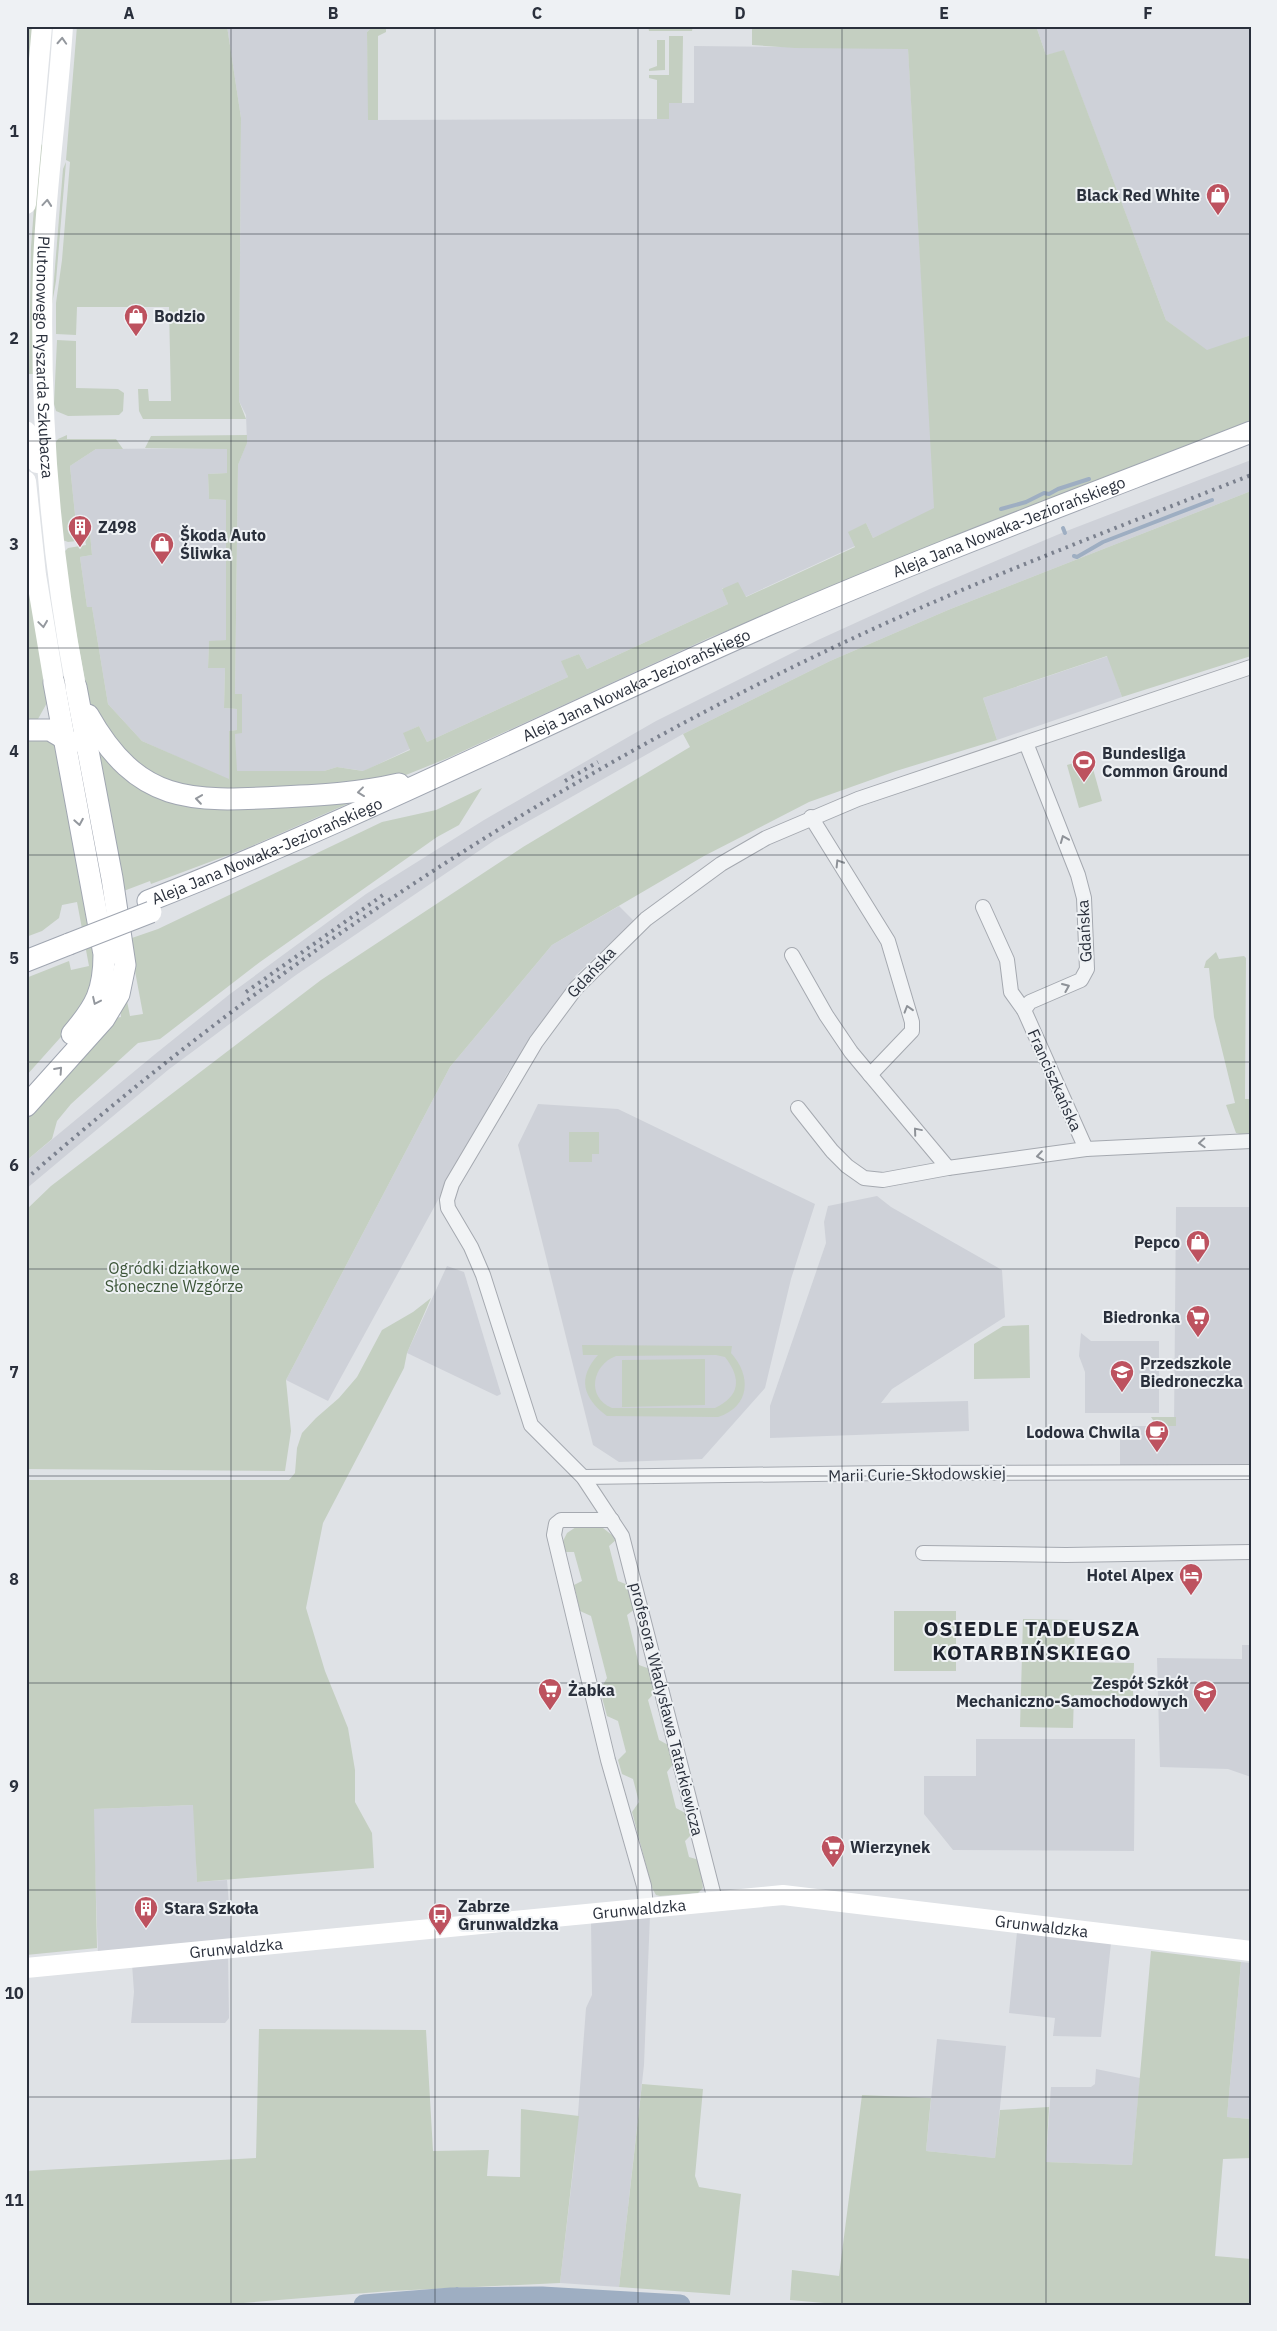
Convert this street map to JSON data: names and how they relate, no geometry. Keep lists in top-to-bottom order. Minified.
{"streets":{"main road":["Aleja Jana Nowaka-Jeziorańskiego"],"street":["Plutonowego Ryszarda Szkubacza","Gdańska","Franciszkańska","Marii Curie-Skłodowskiej","profesora Władysława Tatarkiewicza","Grunwaldzka"]},"crossings":[["Gdańska","Franciszkańska"],["Gdańska","profesora Władysława Tatarkiewicza"],["Marii Curie-Skłodowskiej","profesora Władysława Tatarkiewicza"],["profesora Władysława Tatarkiewicza","Grunwaldzka"]],"districts":["OSIEDLE TADEUSZA KOTARBIŃSKIEGO"],"parks":["Ogródki działkowe Słoneczne Wzgórze"],"places":{"shop":["Black Red White","Bodzio","Škoda Auto Śliwka","Pepco"],"building":["Z498","Stara Szkoła"],"sports":["Bundesliga Common Ground"],"supermarket":["Biedronka","Żabka","Wierzynek"],"school or university":["Przedszkole Biedroneczka","Zespół Szkół Mechaniczno-Samochodowych"],"cafe":["Lodowa Chwila"],"hotel":["Hotel Alpex"],"bus stop":["Zabrze Grunwaldzka"]},"grid":{"columns":["A","B","C","D","E","F"],"rows":["1","2","3","4","5","6","7","8","9","10","11"]}}
